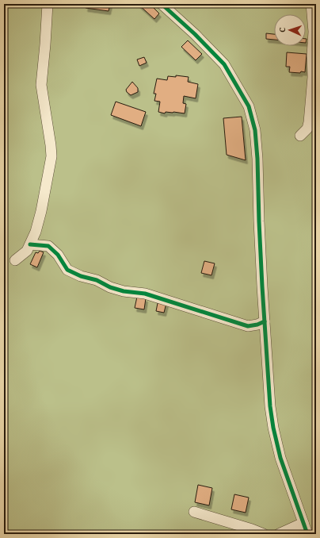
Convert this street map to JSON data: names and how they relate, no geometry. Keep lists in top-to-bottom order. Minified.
{"north":"left"}
